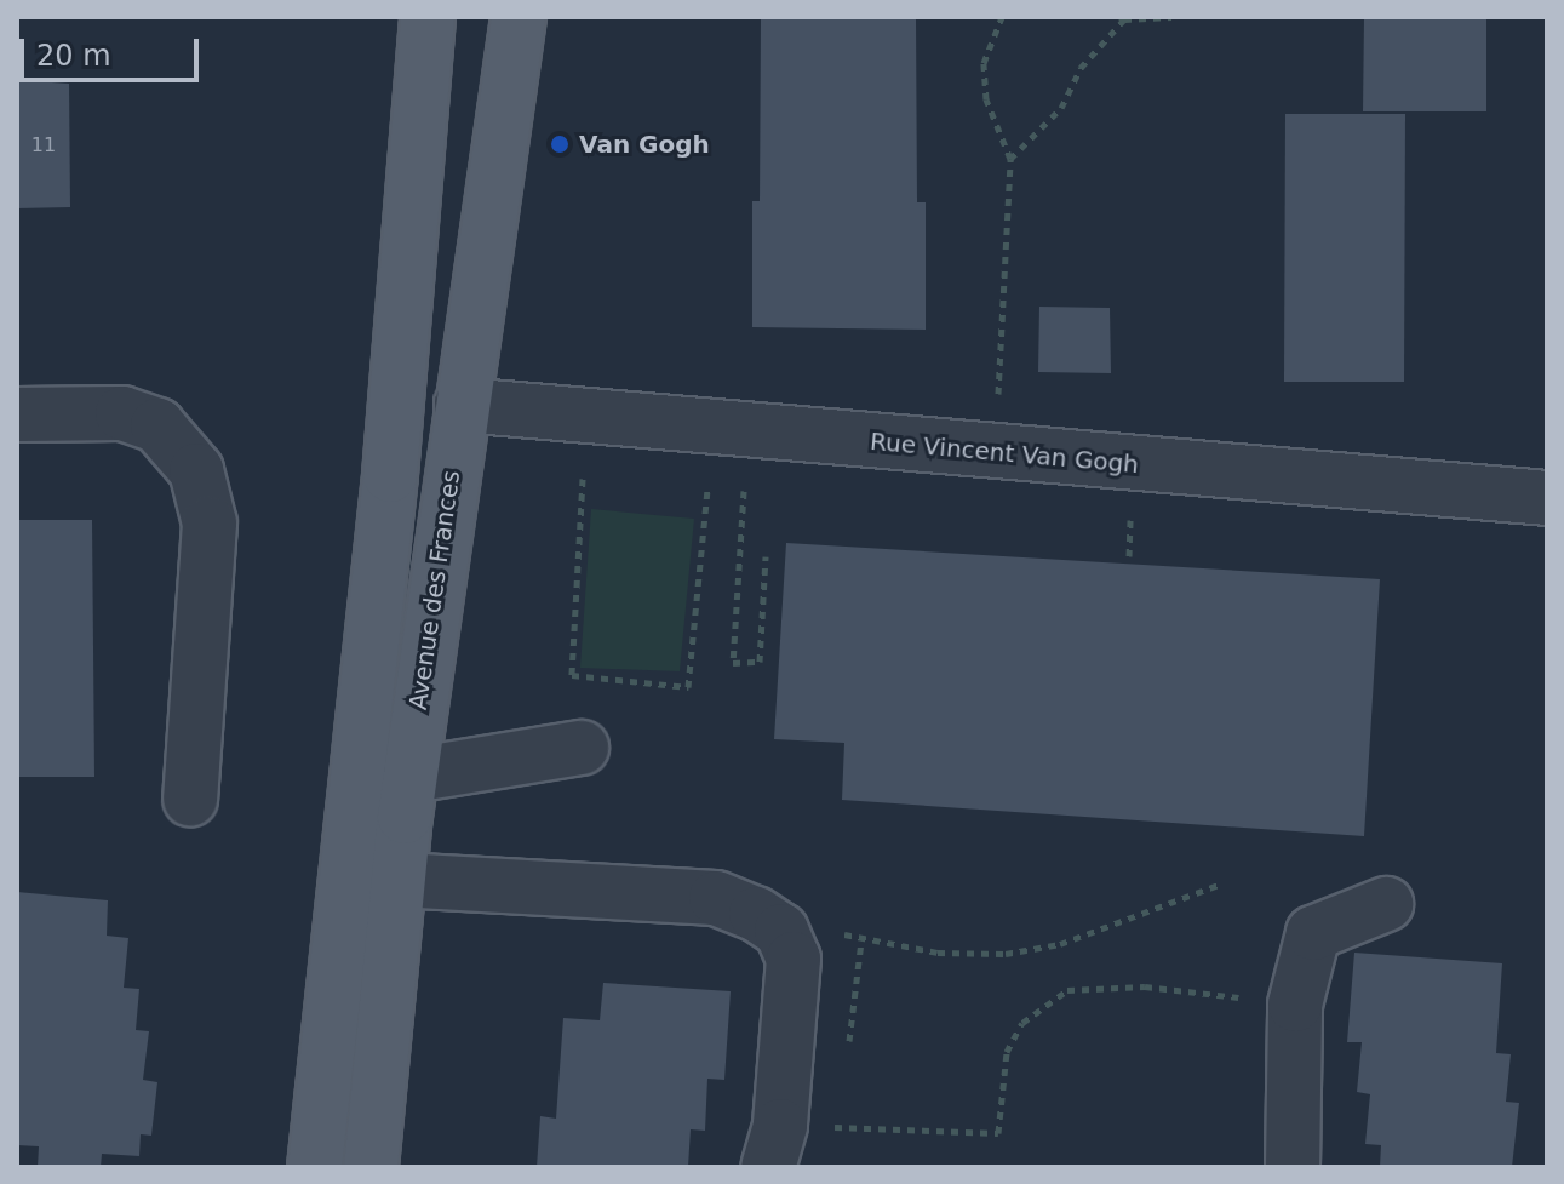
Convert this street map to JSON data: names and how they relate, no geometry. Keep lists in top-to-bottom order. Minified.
{"streets":{"main road":["Avenue des Frances"],"street":["Rue Vincent Van Gogh"]},"crossings":[["Rue Vincent Van Gogh","Avenue des Frances"]],"places":["Van Gogh"],"house_numbers":["11"],"scale_bar":"20 m"}
